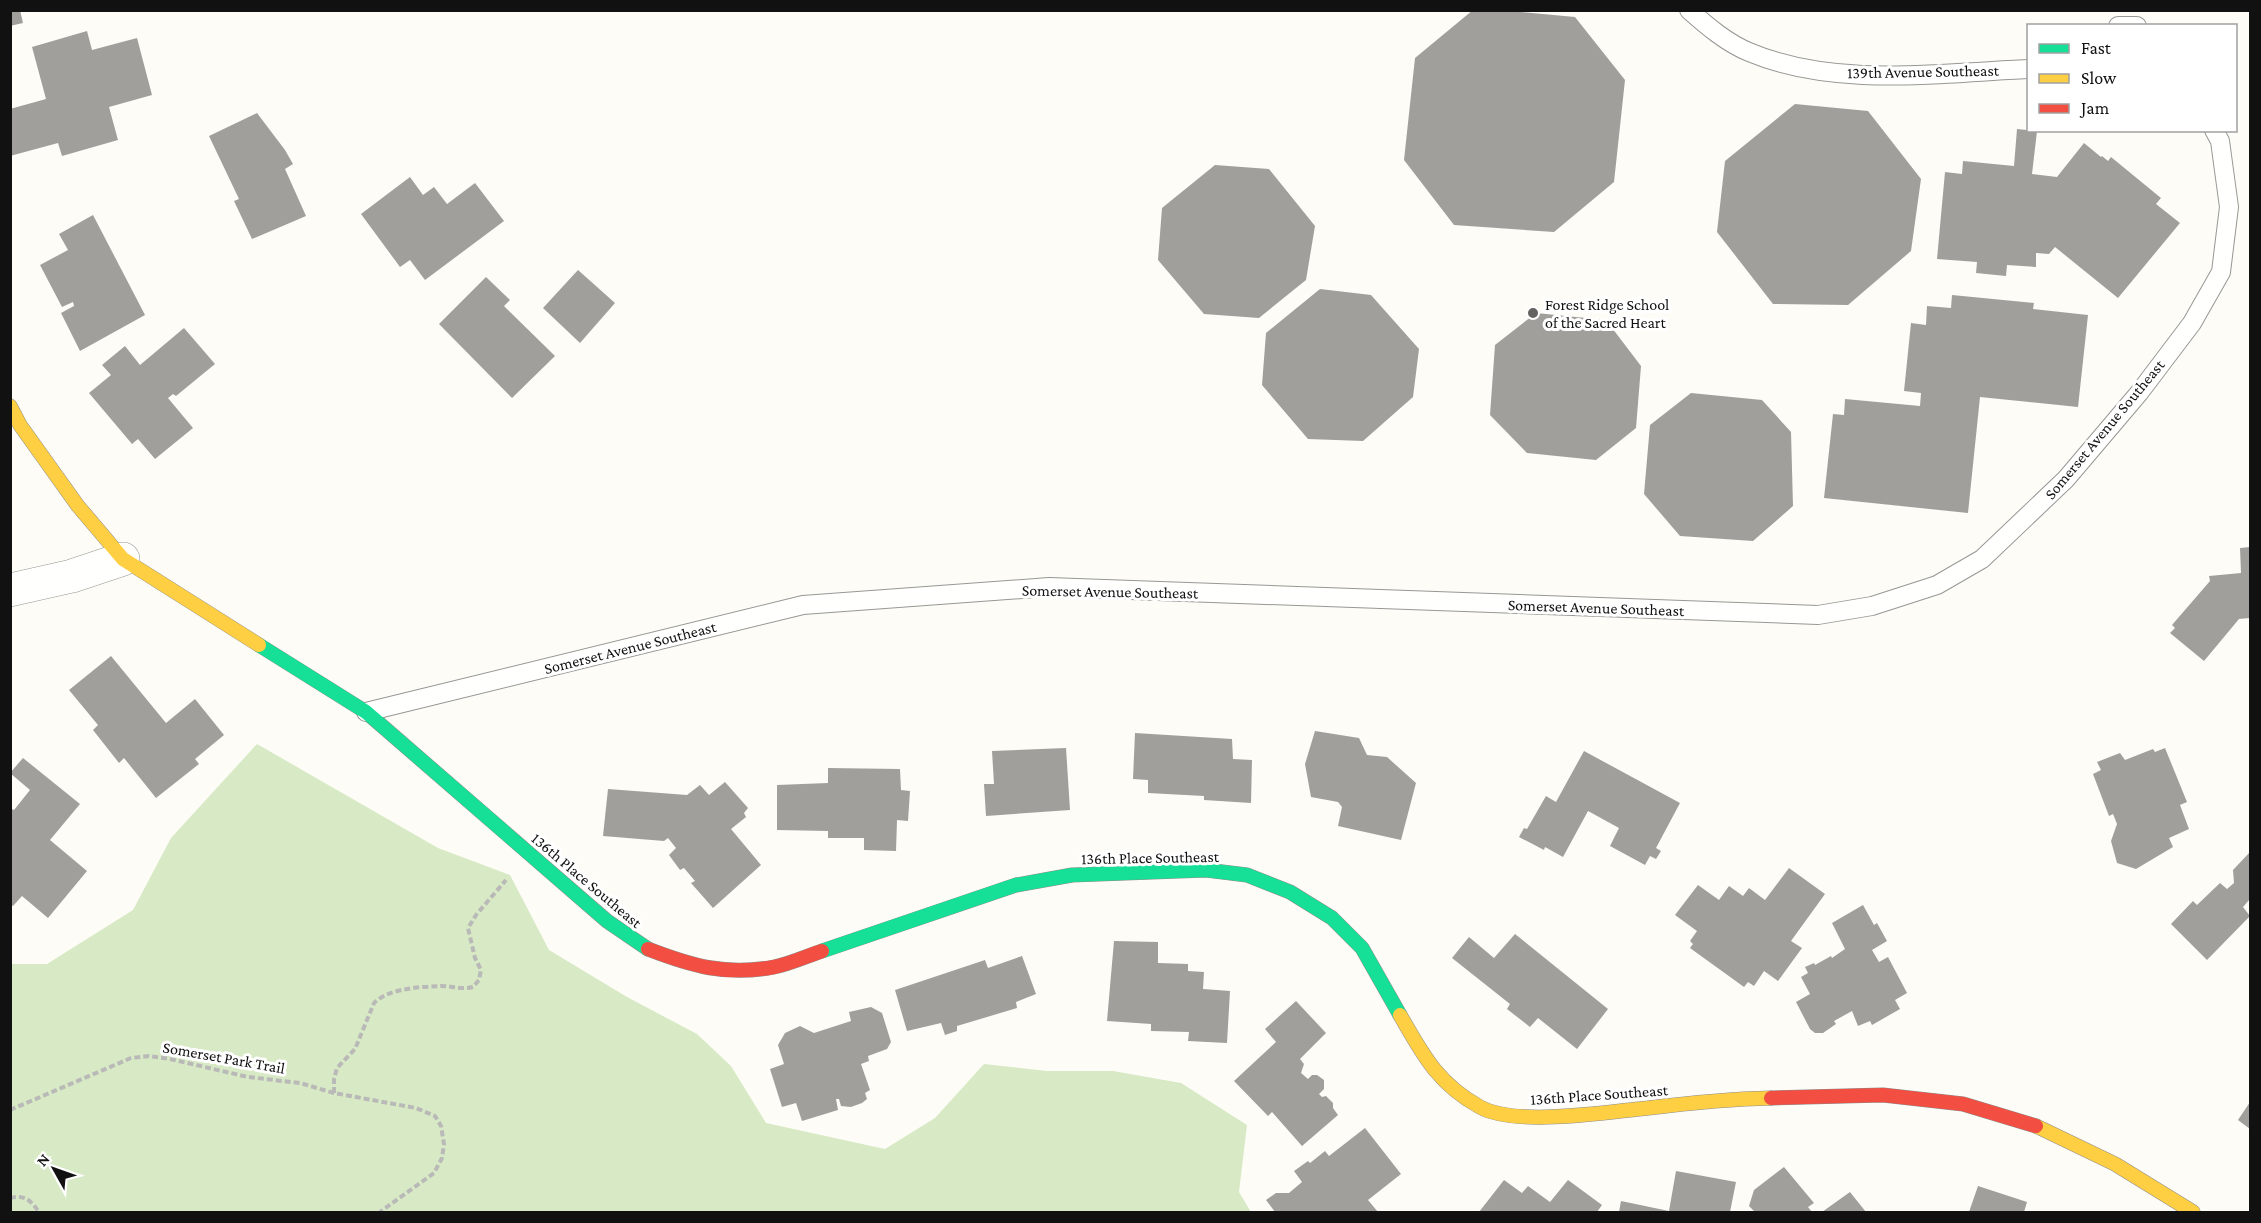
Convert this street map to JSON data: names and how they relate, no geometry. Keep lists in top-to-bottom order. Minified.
{"streets":{"street":["136th Place Southeast"],"lane":["139th Avenue Southeast","Somerset Avenue Southeast"],"path":["Somerset Park Trail"]},"crossings":[["Somerset Avenue Southeast","136th Place Southeast"]],"places":["Forest Ridge School of the Sacred Heart"],"legend":["Fast","Slow","Jam"],"north":"top left"}
